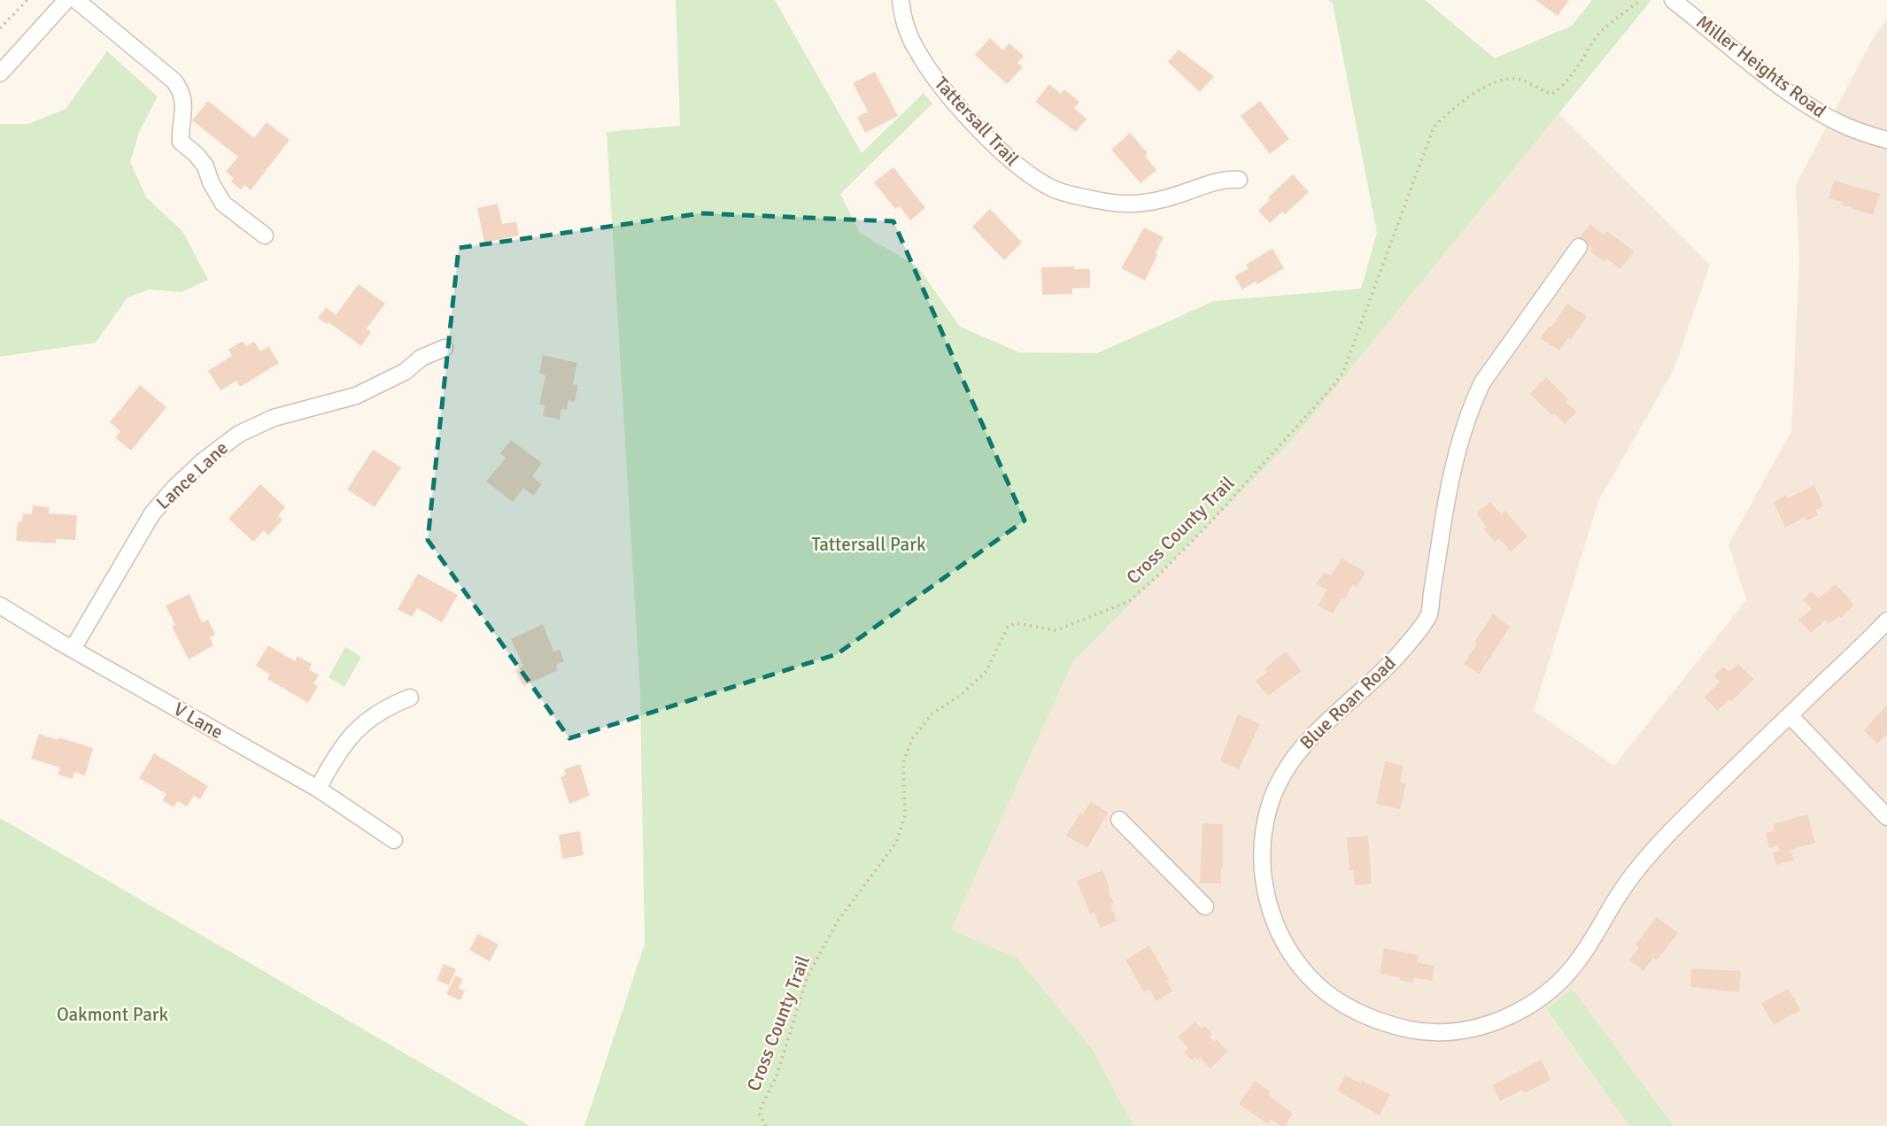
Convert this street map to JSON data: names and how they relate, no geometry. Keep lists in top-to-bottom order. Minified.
{"streets":{"street":["Miller Heights Road","Tattersall Trail","Lance Lane","Blue Roan Road","V Lane"],"path":["Cross County Trail"]},"crossings":[["Lance Lane","V Lane"]],"parks":["Tattersall Park","Oakmont Park"]}
